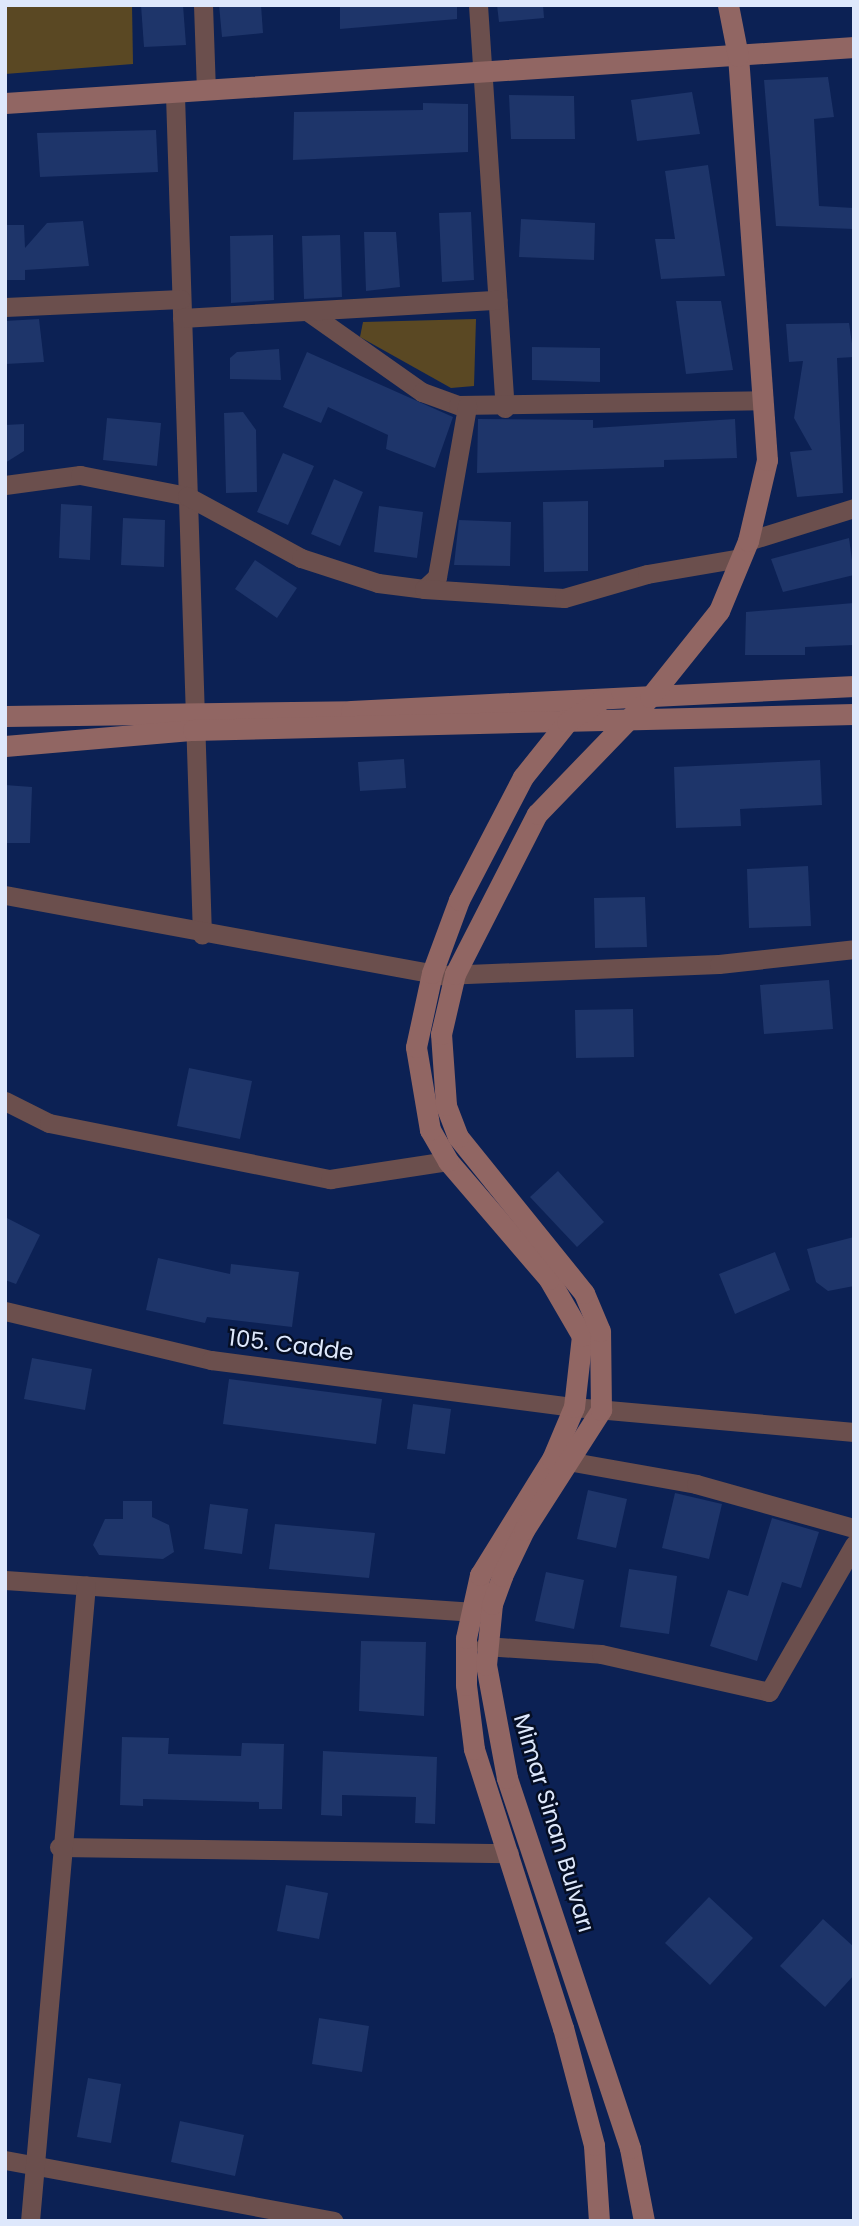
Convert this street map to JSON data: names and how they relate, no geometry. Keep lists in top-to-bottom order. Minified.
{"streets":{"main road":["Mimar Sinan Bulvarı"],"street":["105. Cadde"]},"crossings":[["105. Cadde","Mimar Sinan Bulvarı"]]}
